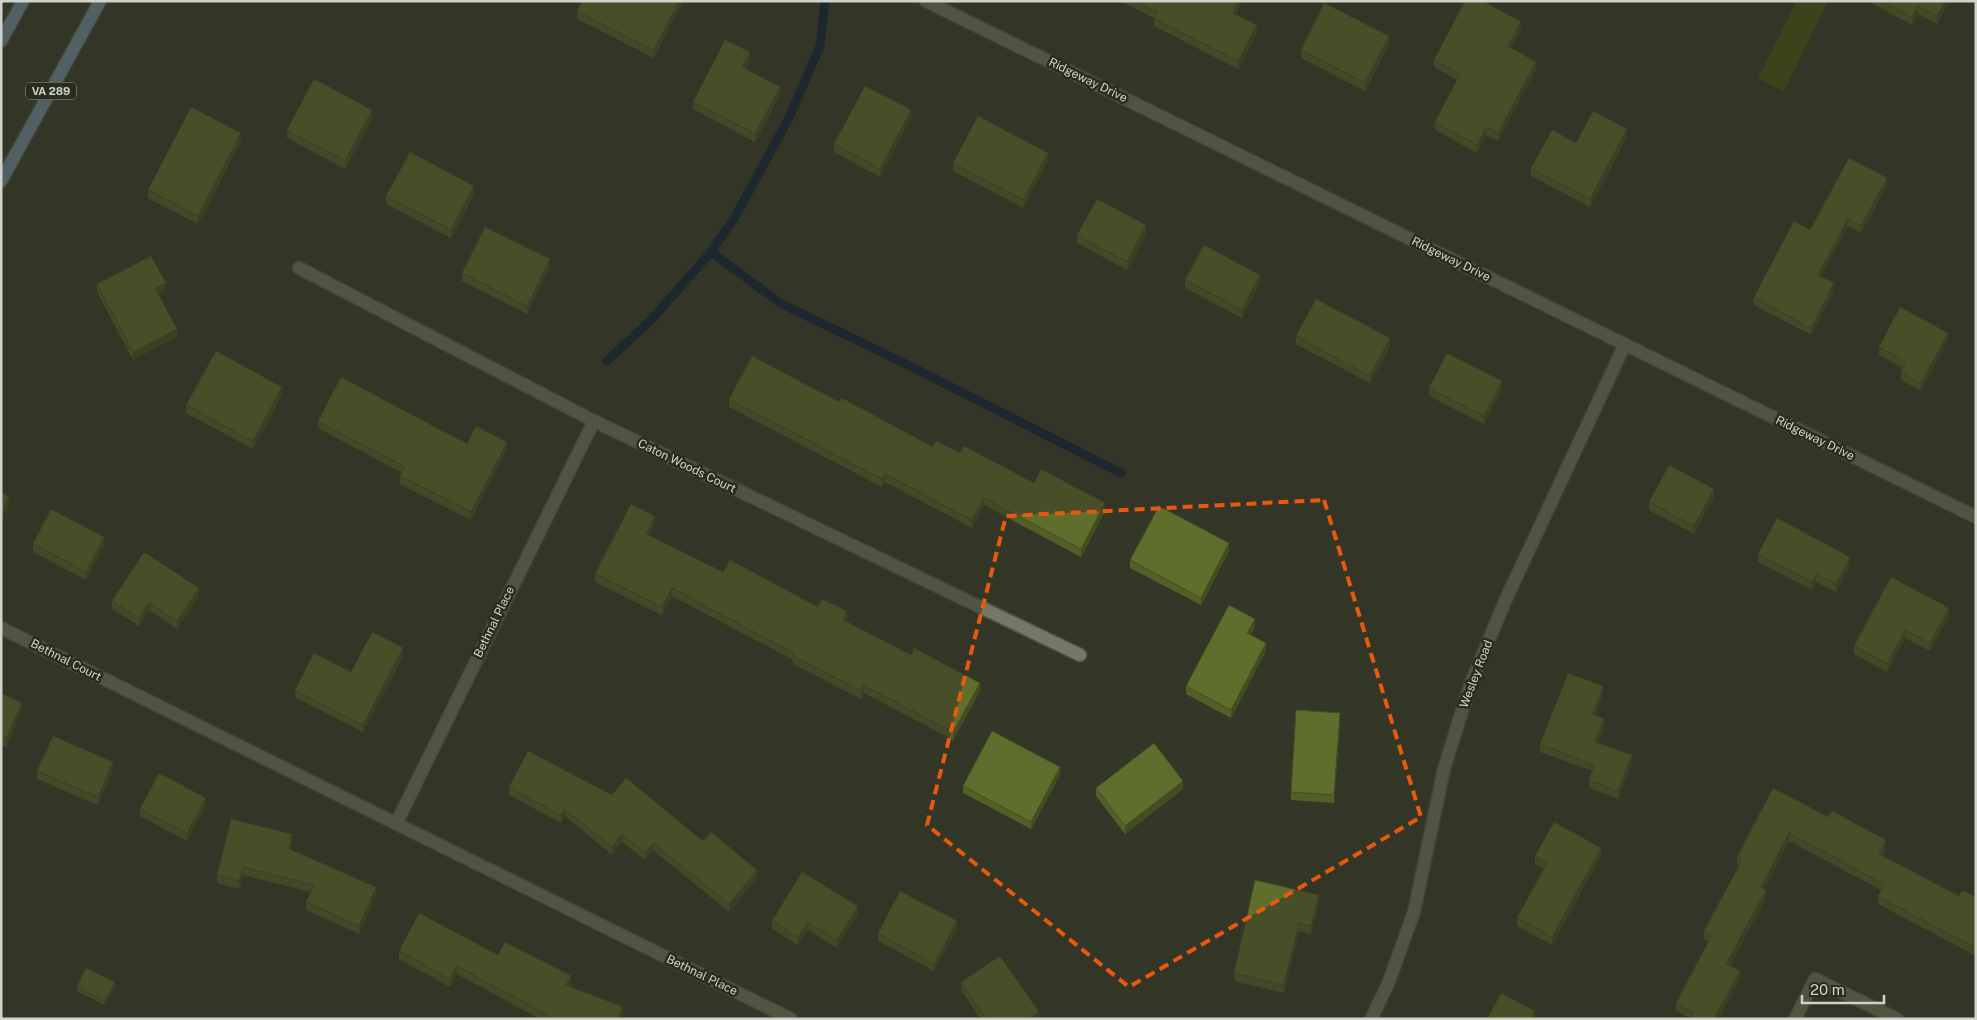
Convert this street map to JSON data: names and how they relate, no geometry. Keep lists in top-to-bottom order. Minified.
{"streets":{"main road":["VA 289"],"street":["Ridgeway Drive","Caton Woods Court","Bethnal Place","Bethnal Court","Wesley Road"]},"crossings":[["Ridgeway Drive","Wesley Road"],["Caton Woods Court","Bethnal Place"],["Bethnal Place","Bethnal Court"]],"scale_bar":"20 m"}
